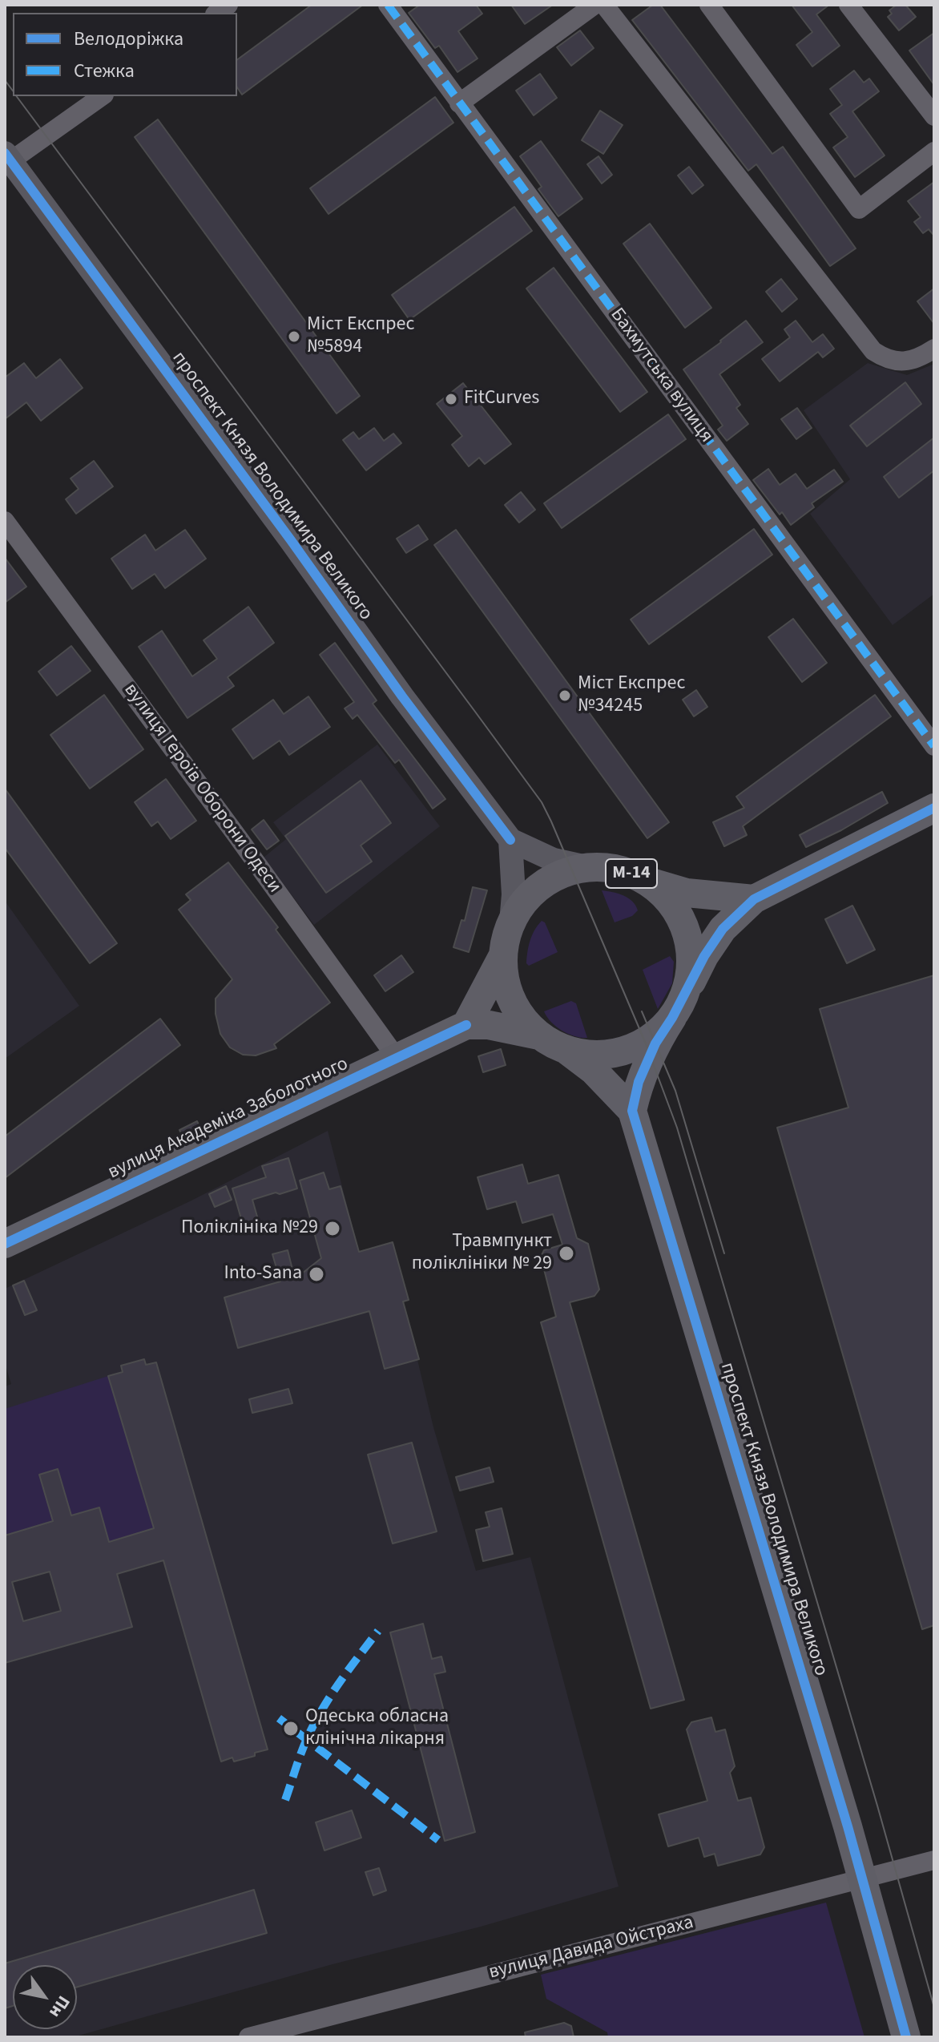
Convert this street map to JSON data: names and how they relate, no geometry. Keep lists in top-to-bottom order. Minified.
{"streets":{"highway":["проспект Князя Володимира Великого","М-14","вулиця Академіка Заболотного"],"street":["Бахмутська вулиця","вулиця Героїв Оборони Одеси","вулиця Давида Ойстраха"]},"crossings":[["проспект Князя Володимира Великого","М-14"],["проспект Князя Володимира Великого","вулиця Академіка Заболотного"],["проспект Князя Володимира Великого","вулиця Давида Ойстраха"],["вулиця Героїв Оборони Одеси","вулиця Академіка Заболотного"],["М-14","вулиця Академіка Заболотного"]],"places":["Міст Експрес №5894","FitCurves","Міст Експрес №34245","Поліклініка №29","Травмпункт поліклініки № 29","Into-Sana","Одеська обласна клінічна лікарня"],"legend":["Велодоріжка","Стежка"],"north":"bottom right"}
